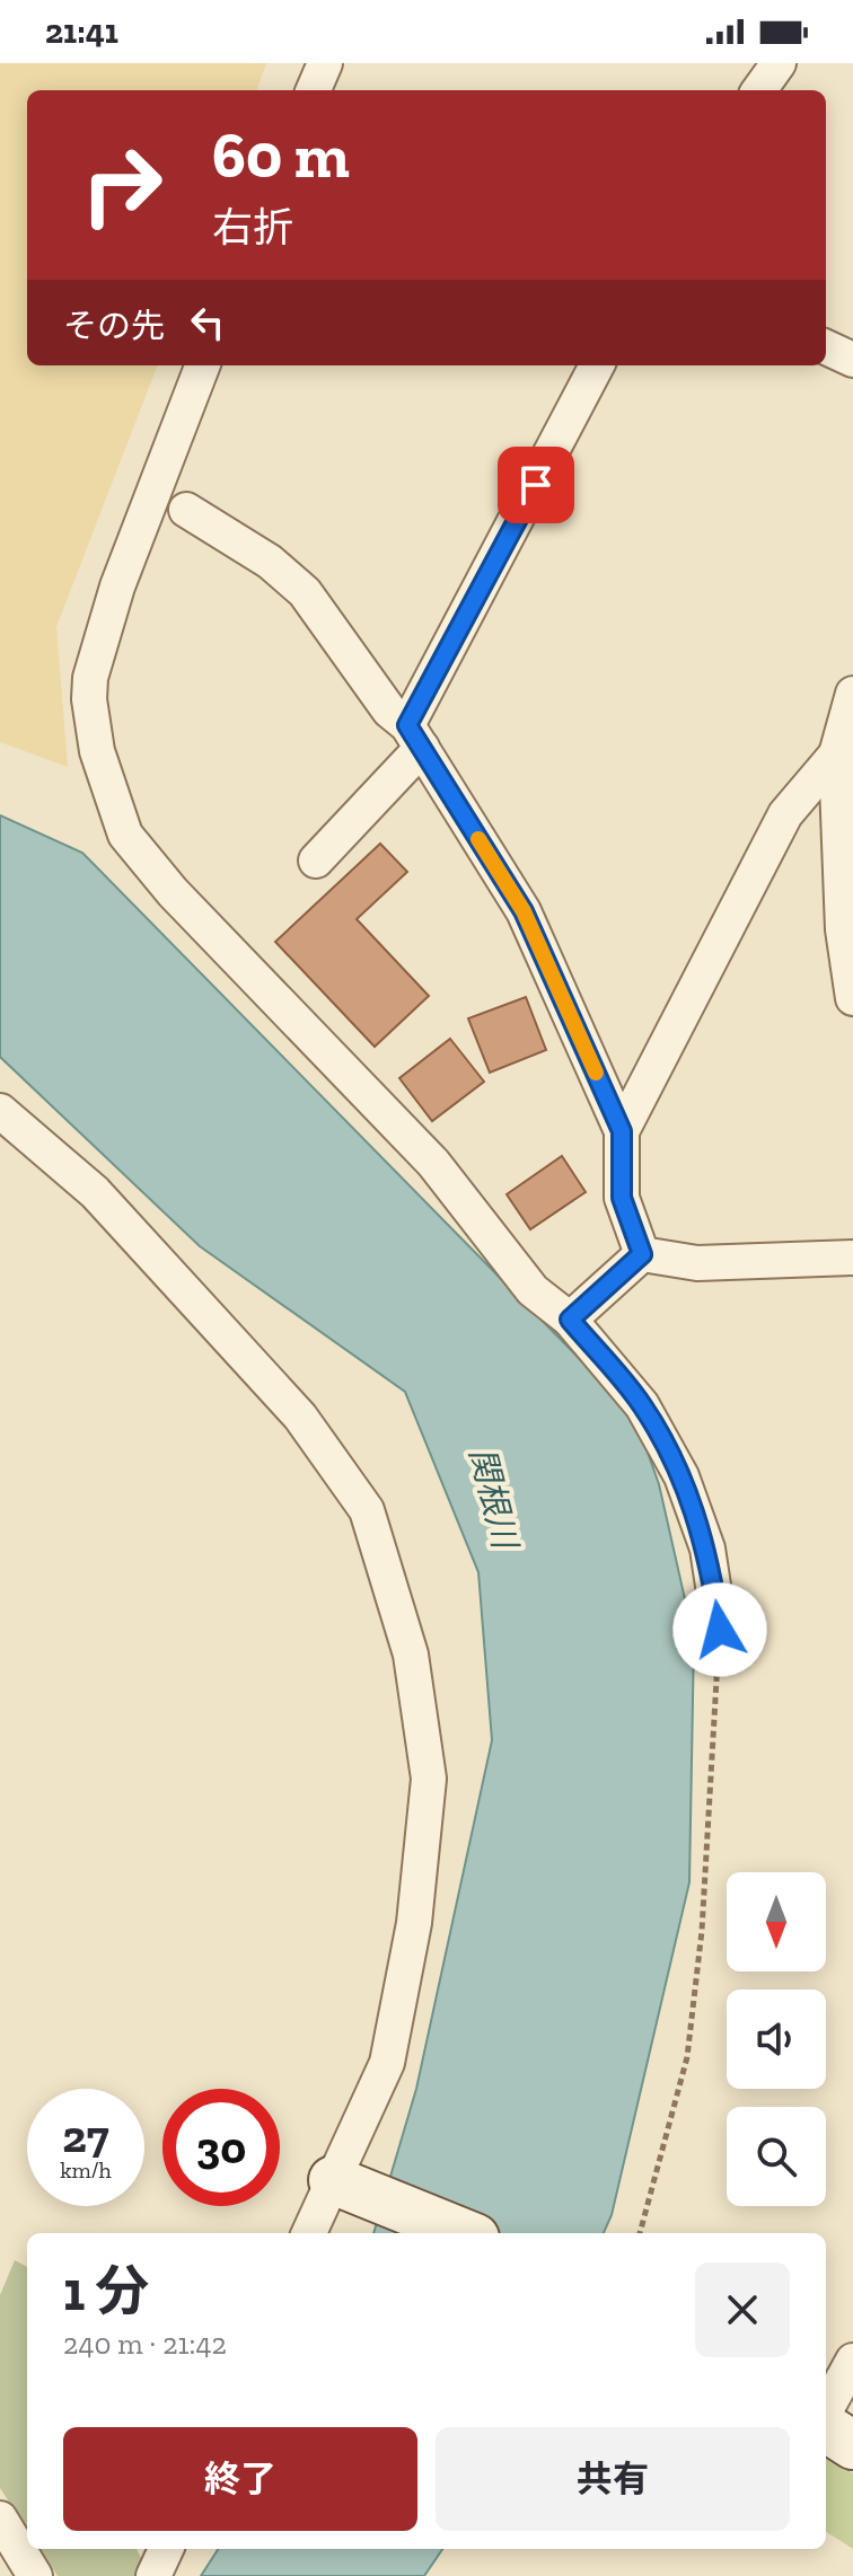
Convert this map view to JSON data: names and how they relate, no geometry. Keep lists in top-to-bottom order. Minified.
{"water":["関根川"],"north":"bottom","page":{"status":"21:41","turn":["60 m","右折"],"then":"その先","speed":"27 km/h","limit":"30","heading":["1 分","240 m · 21:42"],"buttons":["終了","共有"]}}
